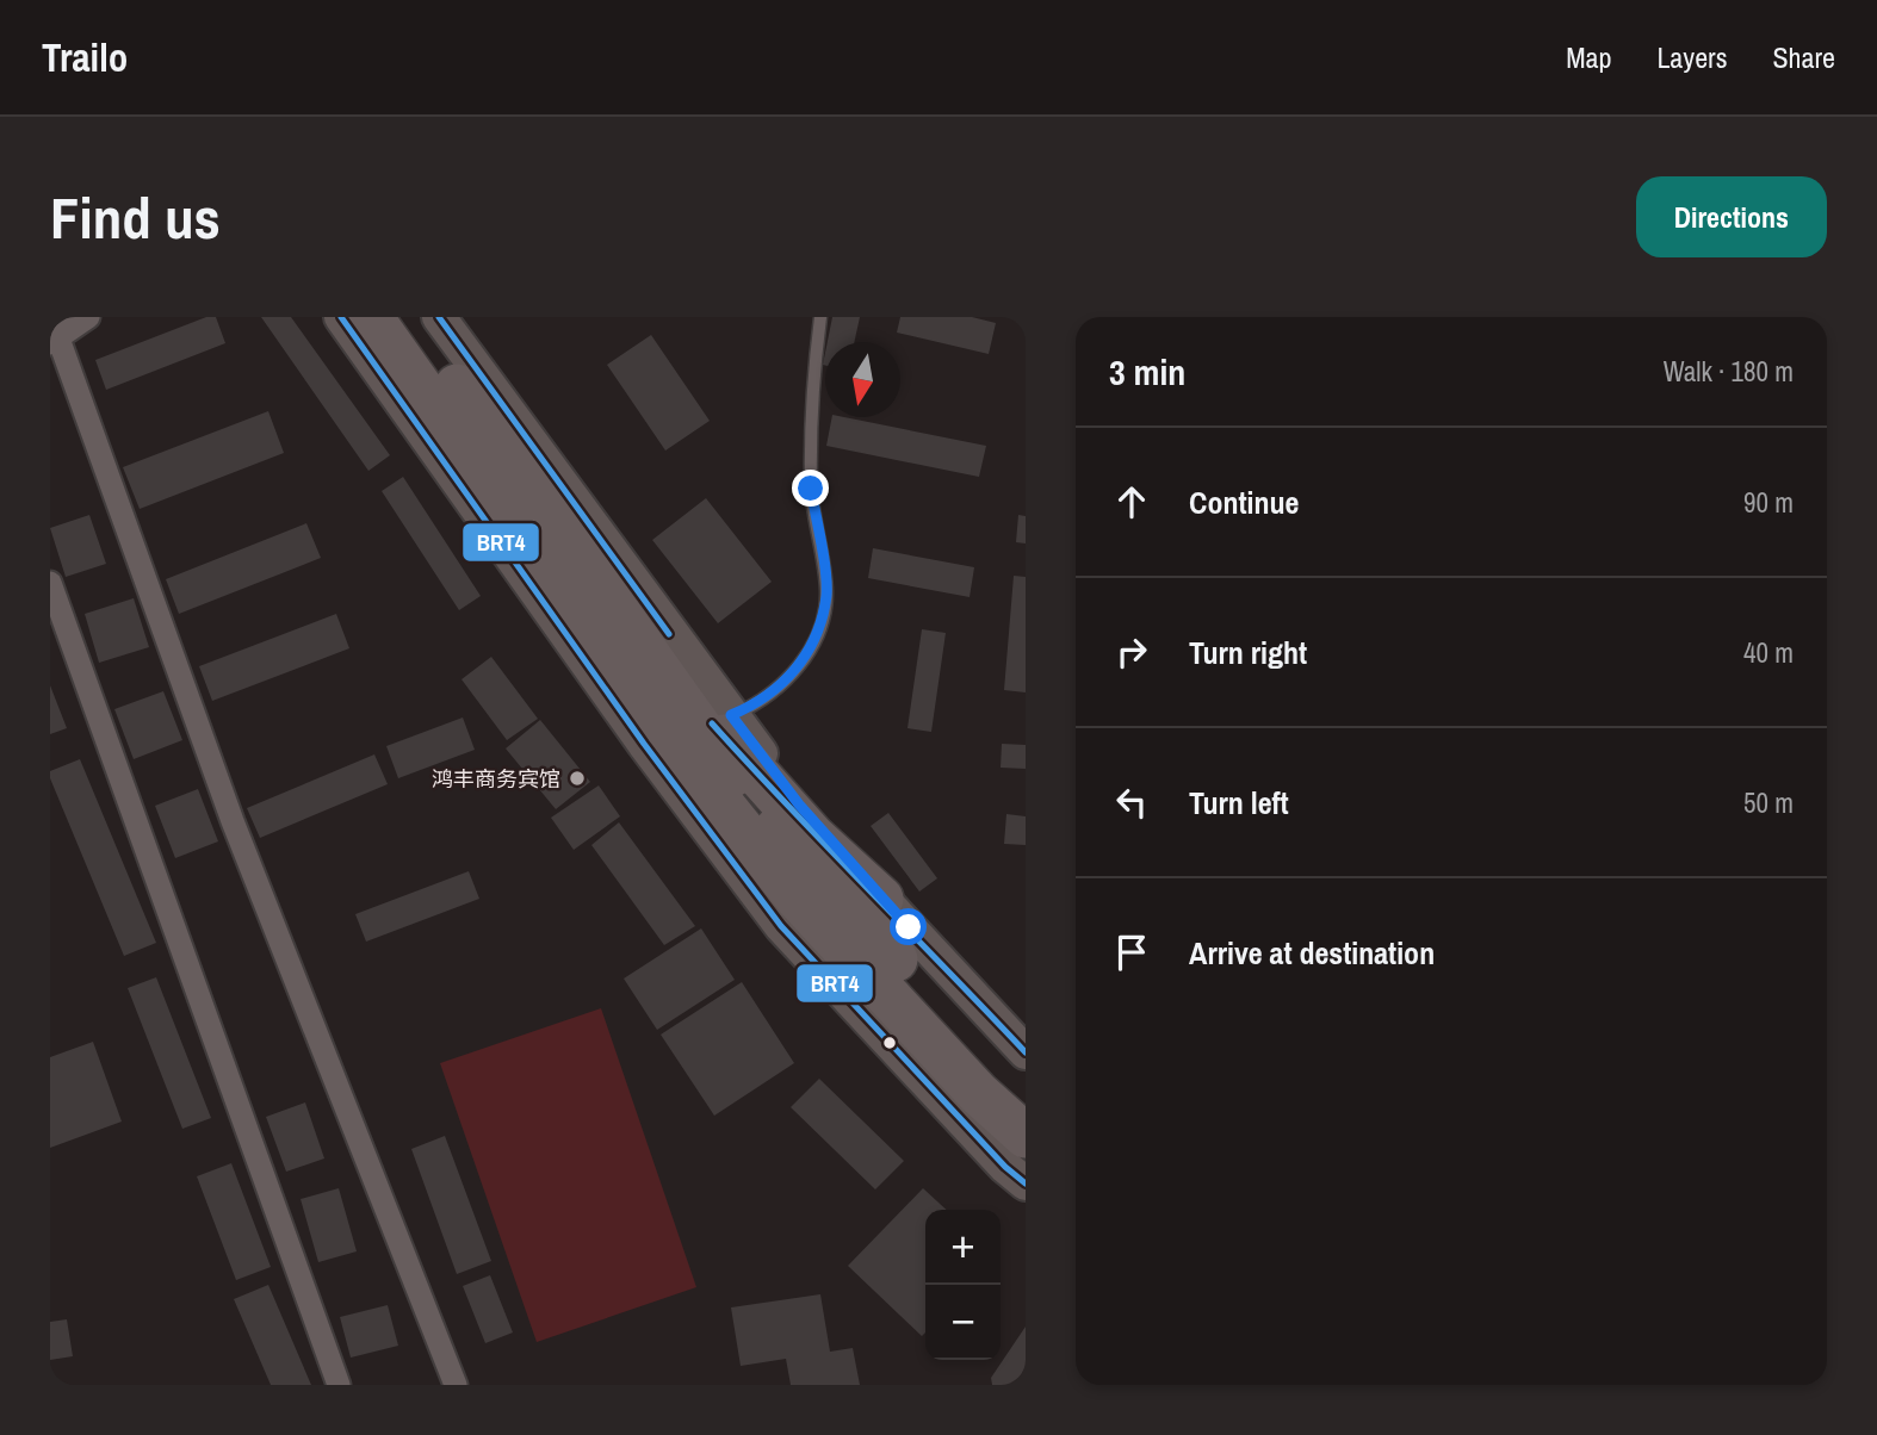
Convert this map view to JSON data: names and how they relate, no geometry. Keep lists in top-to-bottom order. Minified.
{"places":["鸿丰商务宾馆"],"lines":["transit line BRT4"],"north":"bottom","page":{"header":"Trailo","nav":["Map","Layers","Share"],"buttons":"Directions","title":"Find us","heading":["3 min","Walk · 180 m"],"list":[["Continue","90 m"],["Turn right","40 m"],["Turn left","50 m"],"Arrive at destination"],"map_buttons":["+","−"]}}
